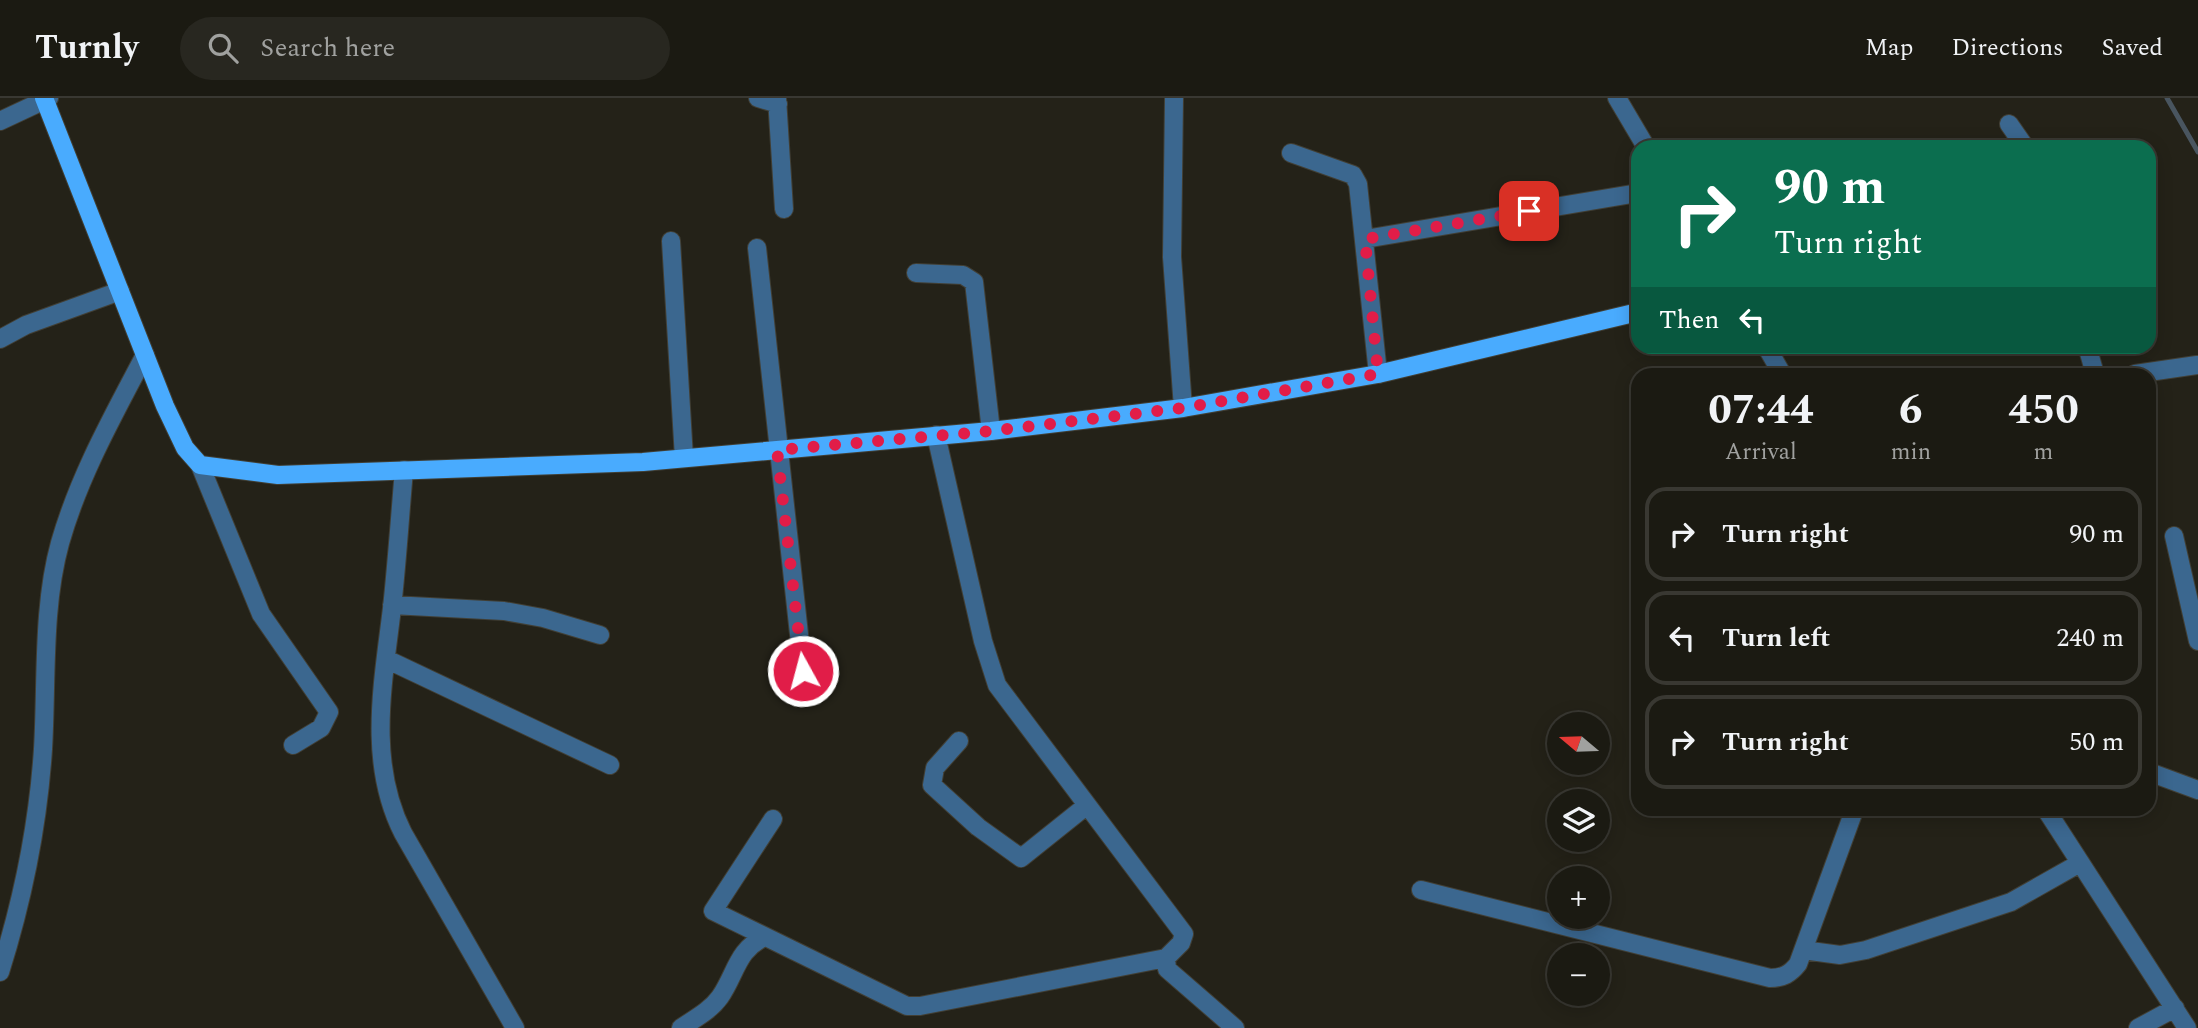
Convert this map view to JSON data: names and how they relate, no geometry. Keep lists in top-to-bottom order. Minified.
{"north":"left","page":{"header":"Turnly","search":"Search here","nav":["Map","Directions","Saved"],"turn":["90 m","Turn right"],"then":"Then","eta":["07:44","Arrival","6","min","450","m"],"list":[{"name":"Turn right","value":"90 m"},{"name":"Turn left","value":"240 m"},{"name":"Turn right","value":"50 m"}],"map_buttons":["+","−"]}}
